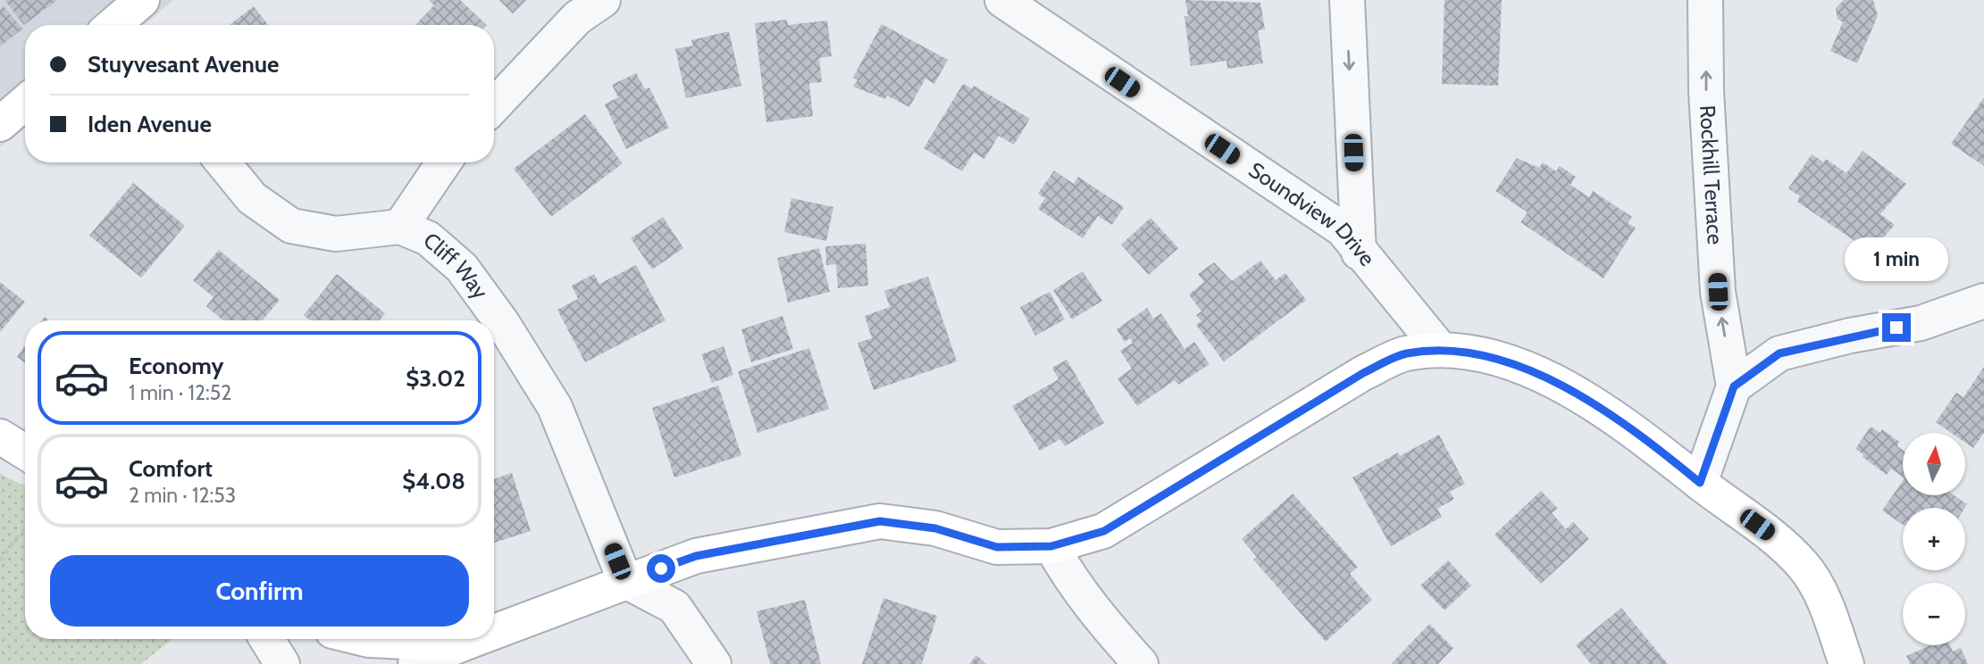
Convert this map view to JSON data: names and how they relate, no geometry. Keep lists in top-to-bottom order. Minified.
{"streets":{"street":["Rockhill Terrace","Soundview Drive","Cliff Way"]},"one_way":["Rockhill Terrace"],"north":"top","page":{"banner":["Stuyvesant Avenue","Iden Avenue"],"bubble":"1 min","list":[{"name":"Economy","note":"1 min · 12:52","value":"$3.02"},{"name":"Comfort","note":"2 min · 12:53","value":"$4.08"}],"map_buttons":["+","−"],"buttons":"Confirm"}}
